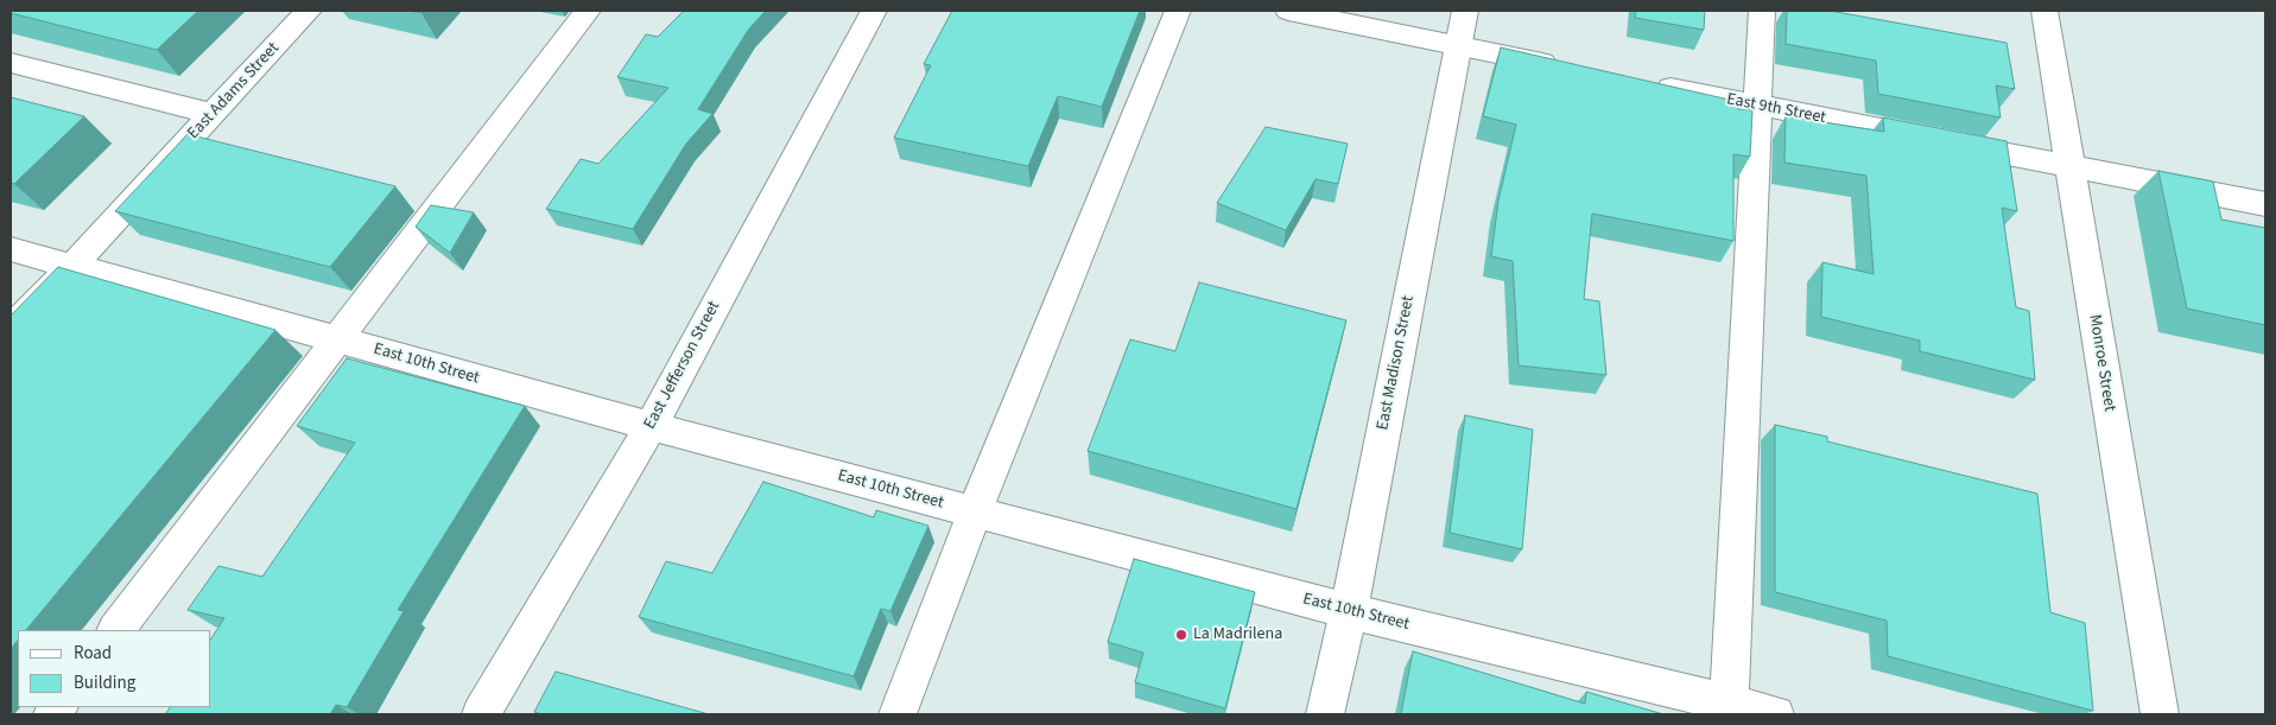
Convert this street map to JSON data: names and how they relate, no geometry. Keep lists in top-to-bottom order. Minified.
{"streets":{"street":["East Adams Street","East 9th Street","East Madison Street","Monroe Street","East 10th Street","East Jefferson Street"]},"crossings":[["East Adams Street","East 10th Street"],["East 9th Street","Monroe Street"],["East Madison Street","East 10th Street"],["East 10th Street","East Jefferson Street"]],"places":["La Madrilena"],"legend":["Road","Building"]}
